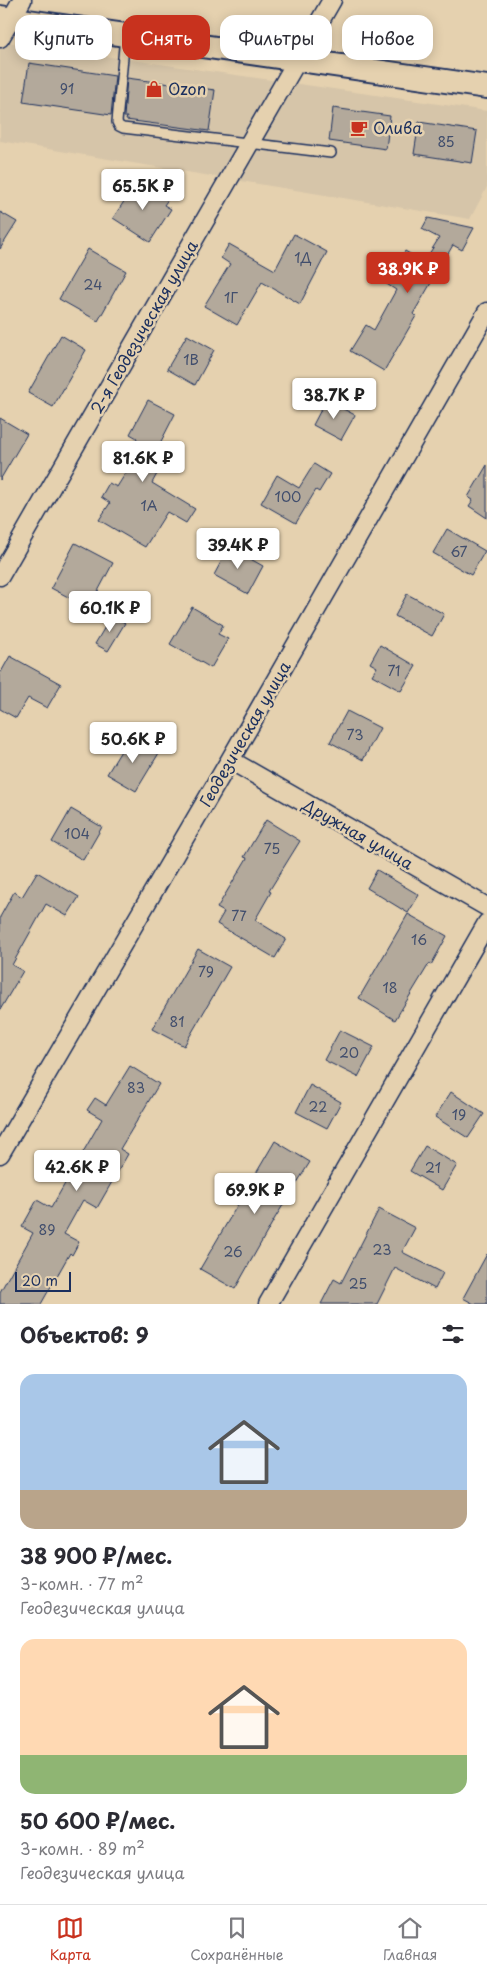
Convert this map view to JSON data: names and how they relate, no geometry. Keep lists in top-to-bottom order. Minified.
{"streets":{"street":["2-я Геодезическая улица","Геодезическая улица","Дружная улица"]},"crossings":[["Геодезическая улица","Дружная улица"]],"places":{"shop":["Ozon"],"cafe":["Олива"]},"house_numbers":["91","85","1Д","24","1Г","1В","100","1А","67","71","73","104","75","77","16","79","18","81","20","83","22","19","21","89","23","26","25"],"scale_bar":"20 m","page":{"chip":["Купить","Снять","Фильтры","Новое"],"price":["65.5K ₽","38.9K ₽","38.7K ₽","81.6K ₽","39.4K ₽","60.1K ₽","50.6K ₽","42.6K ₽","69.9K ₽"],"scale":"20 m","heading":"Объектов: 9","list":[{"name":"38 900 ₽/мес.","note":"3-комн. · 77 m² · Геодезическая улица"},{"name":"50 600 ₽/мес.","note":"3-комн. · 89 m² · Геодезическая улица"}],"tabs":["Карта","Сохранённые","Главная"]}}
